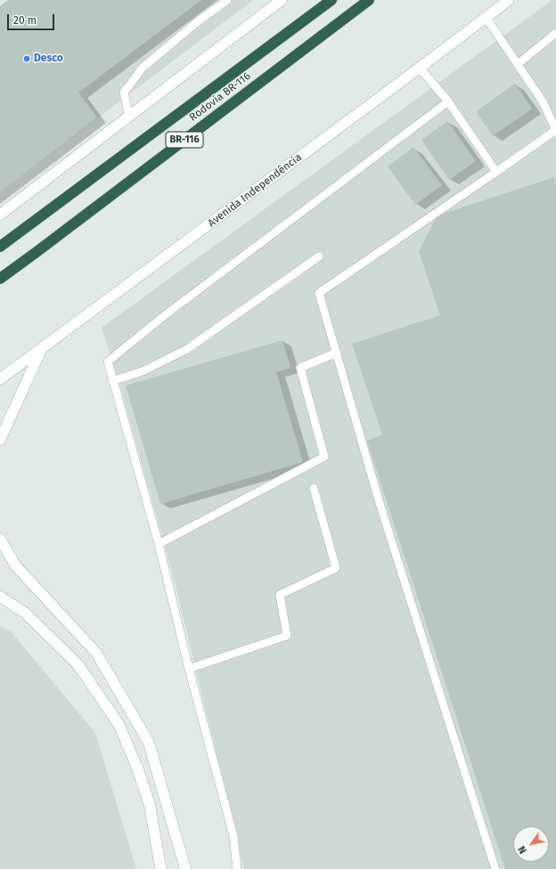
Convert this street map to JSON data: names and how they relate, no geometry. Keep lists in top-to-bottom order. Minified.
{"streets":{"highway":["Rodovia BR-116","BR-116"],"main road":["Avenida Independência"]},"places":["Desco"],"scale_bar":"20 m","north":"bottom left"}
